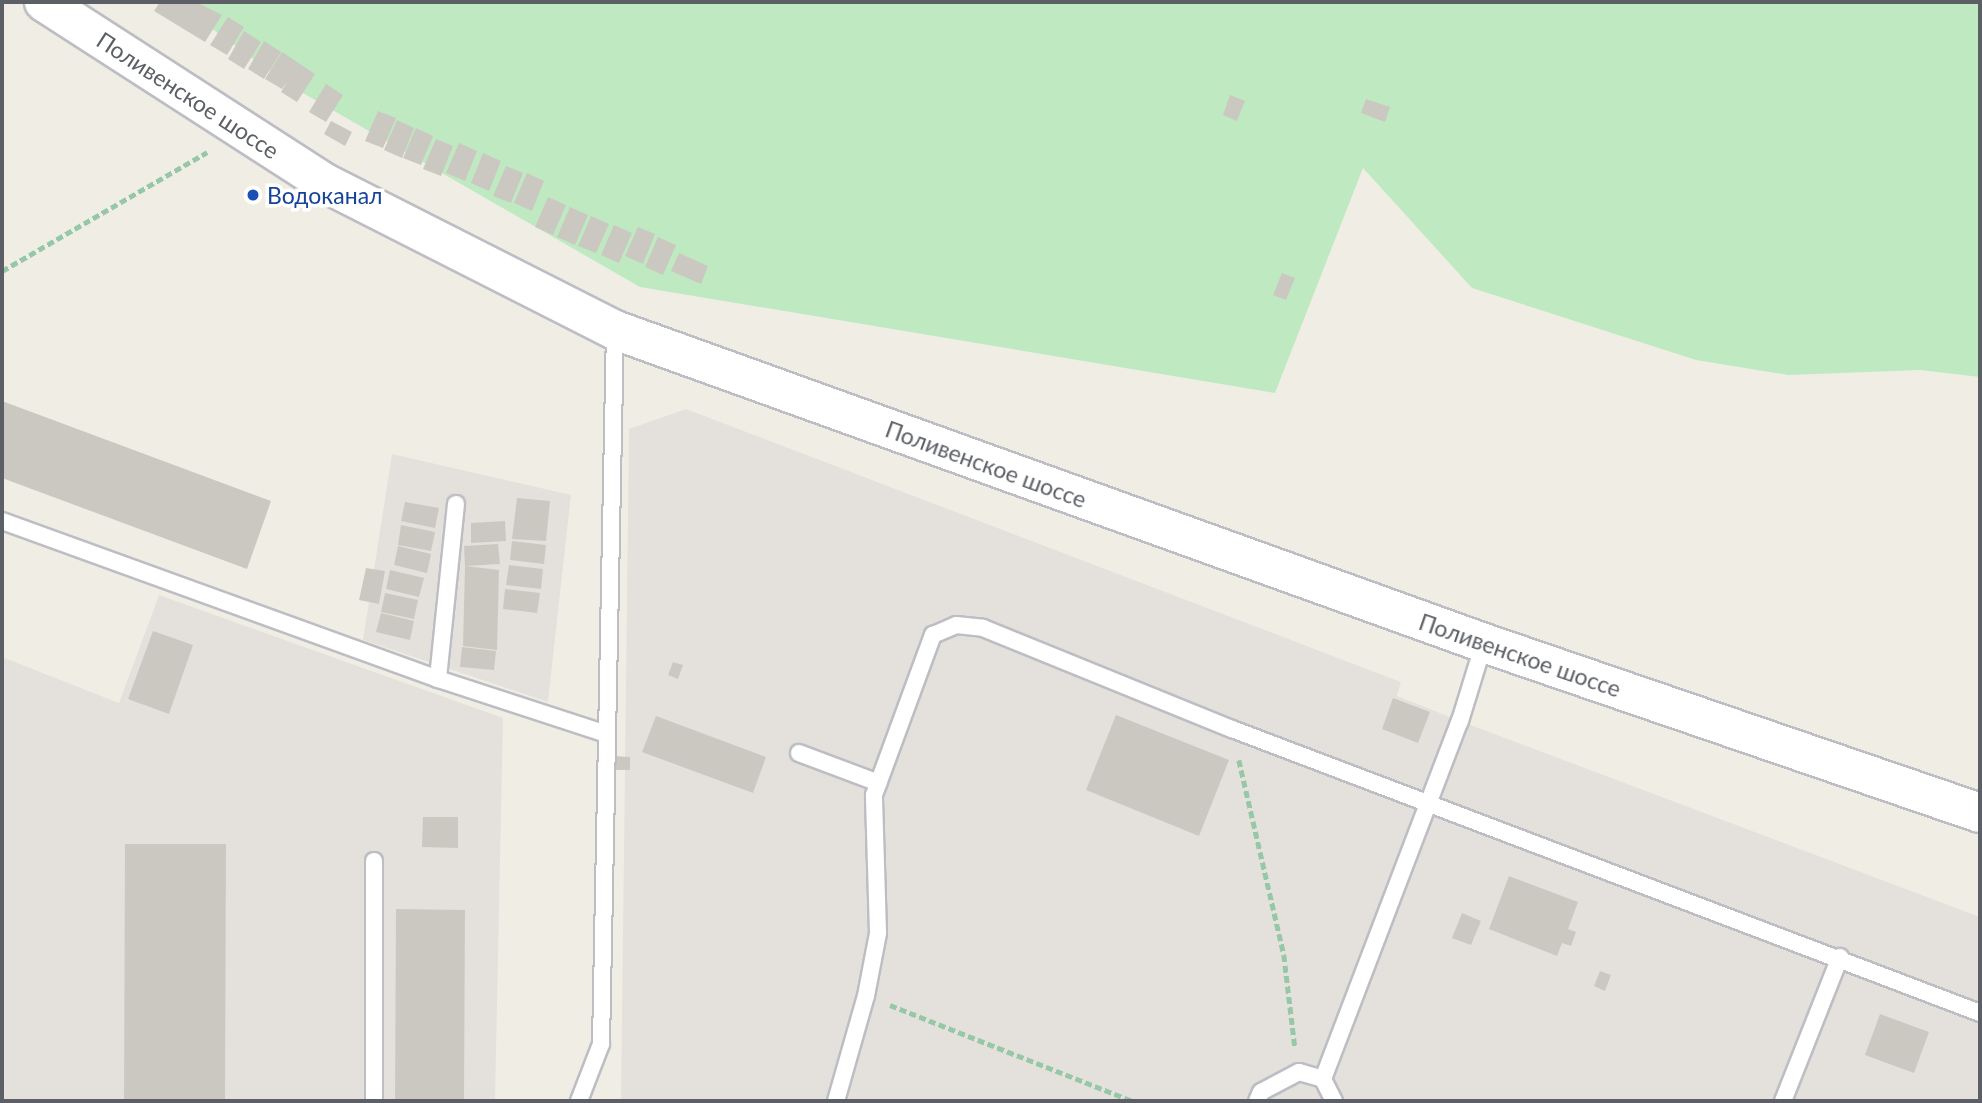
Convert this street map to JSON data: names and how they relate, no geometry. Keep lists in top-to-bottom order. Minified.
{"streets":{"street":["Поливенское шоссе"]},"places":["Водоканал"]}
